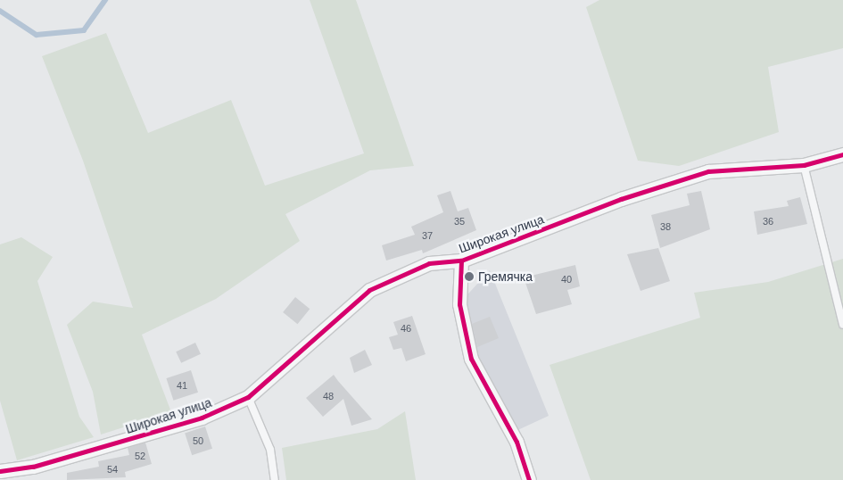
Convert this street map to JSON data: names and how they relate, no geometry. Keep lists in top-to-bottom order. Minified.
{"streets":{"street":["Широкая улица"]},"places":["Гремячка"],"house_numbers":["35","36","38","37","40","46","41","48","50","52","54"]}
